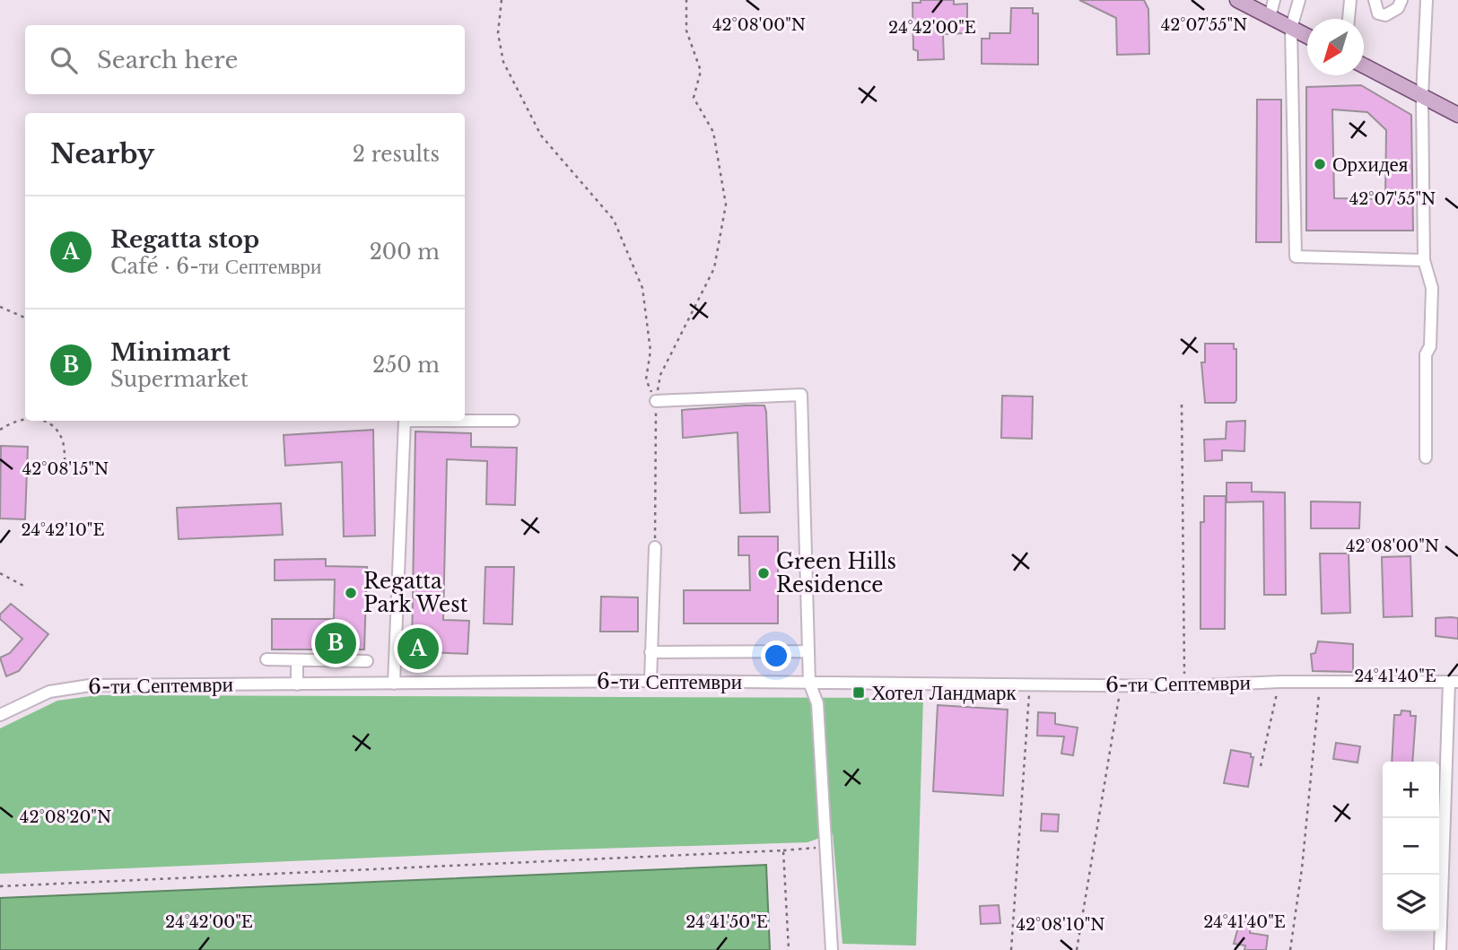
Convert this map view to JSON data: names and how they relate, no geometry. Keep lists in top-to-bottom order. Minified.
{"streets":{"street":["6-ти Септември"]},"places":{"other":["Орхидея","Green Hills Residence","Regatta Park West"],"transit":["Хотел Ландмарк"]},"north":"bottom left","page":{"search":"Search here","heading":["Nearby","2 results"],"list":[{"mark":"A","name":"Regatta stop","note":"Café · 6-ти Септември","value":"200 m"},{"mark":"B","name":"Minimart","note":"Supermarket","value":"250 m"}],"pins":["B","A"],"map_buttons":["+","−"]},"coordinates":["42°08'00\"N","42°07'55\"N","24°42'00\"E","42°08'15\"N","24°42'10\"E","24°41'40\"E","42°08'20\"N","24°41'50\"E","42°08'10\"N"]}
